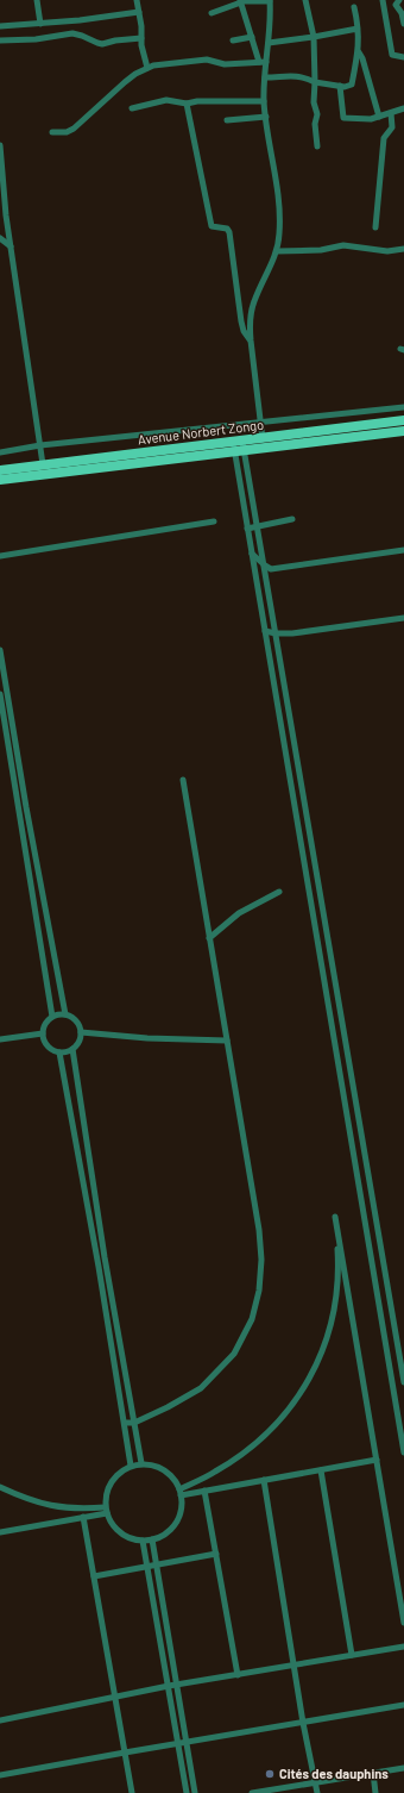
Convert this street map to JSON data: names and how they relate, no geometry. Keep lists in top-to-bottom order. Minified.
{"streets":{"main road":["Avenue Norbert Zongo"]},"places":["Cités des dauphins"]}
